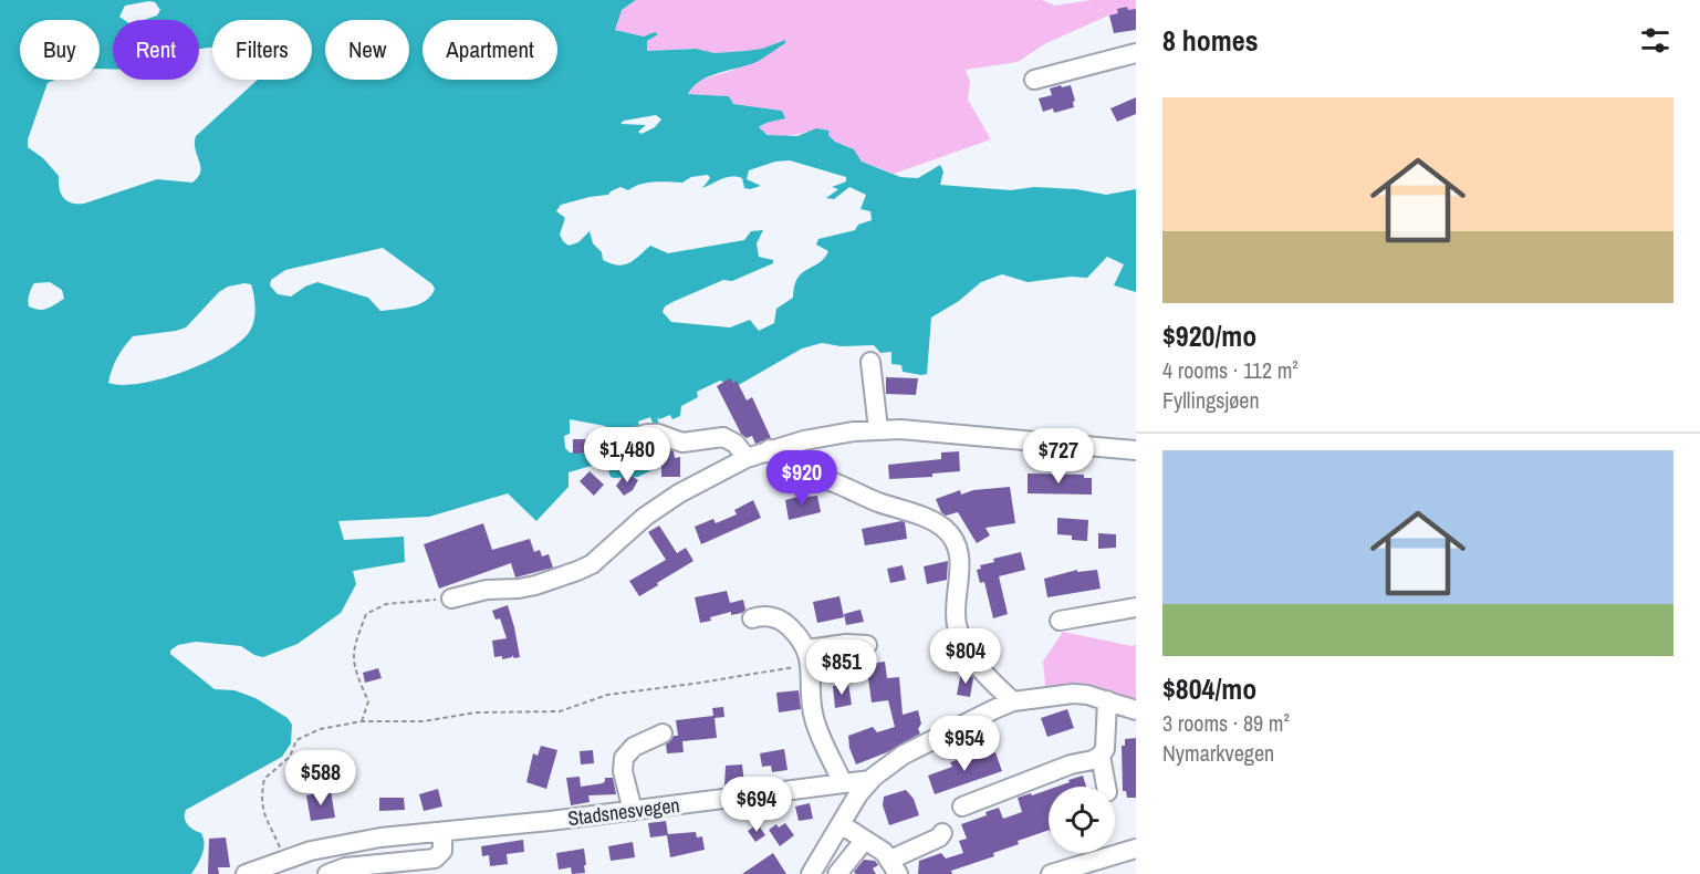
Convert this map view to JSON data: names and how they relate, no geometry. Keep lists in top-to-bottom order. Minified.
{"streets":{"street":["Stadsnesvegen"]},"page":{"heading":"8 homes","chip":["Buy","Rent","Filters","New","Apartment"],"list":[{"name":"$920/mo","note":"4 rooms · 112 m² · Fyllingsjøen"},{"name":"$804/mo","note":"3 rooms · 89 m² · Nymarkvegen"}],"price":["$1,480","$727","$920","$804","$851","$954","$588","$694"]}}
